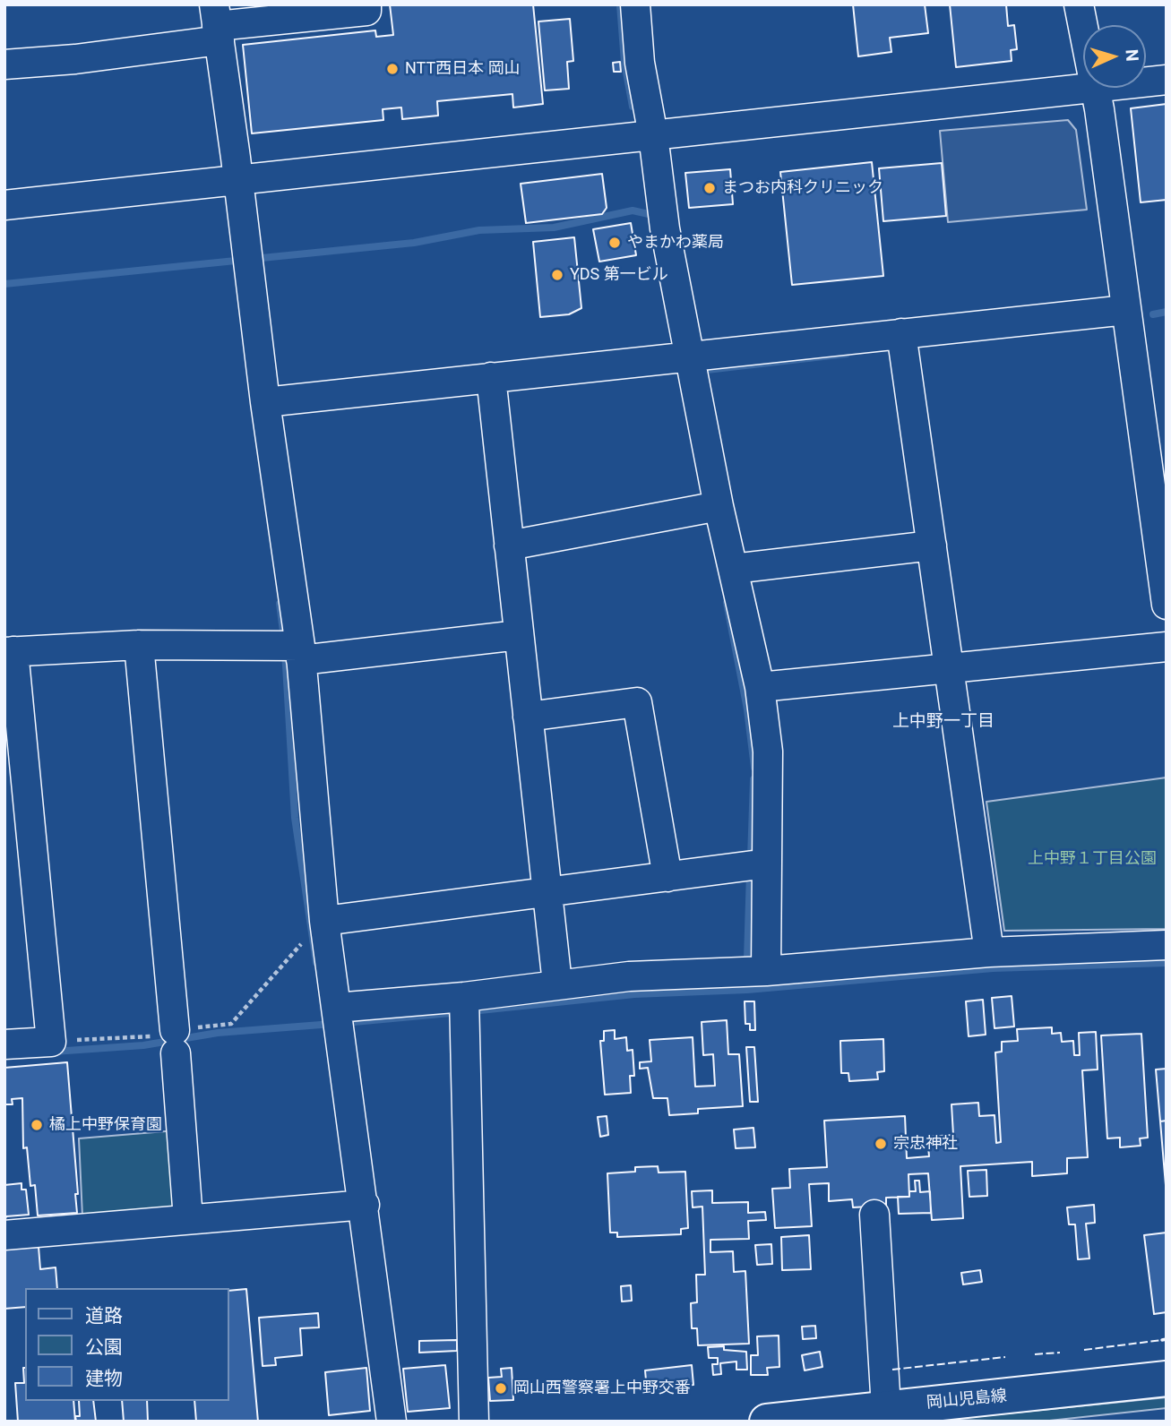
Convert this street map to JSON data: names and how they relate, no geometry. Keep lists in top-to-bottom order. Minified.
{"streets":{"main road":["岡山児島線"]},"districts":["上中野一丁目"],"parks":["上中野１丁目公園"],"places":["NTT西日本 岡山","まつお内科クリニック","やまかわ薬局","YDS 第一ビル","橘上中野保育園","宗忠神社","岡山西警察署上中野交番"],"legend":["道路","公園","建物"],"north":"right"}
